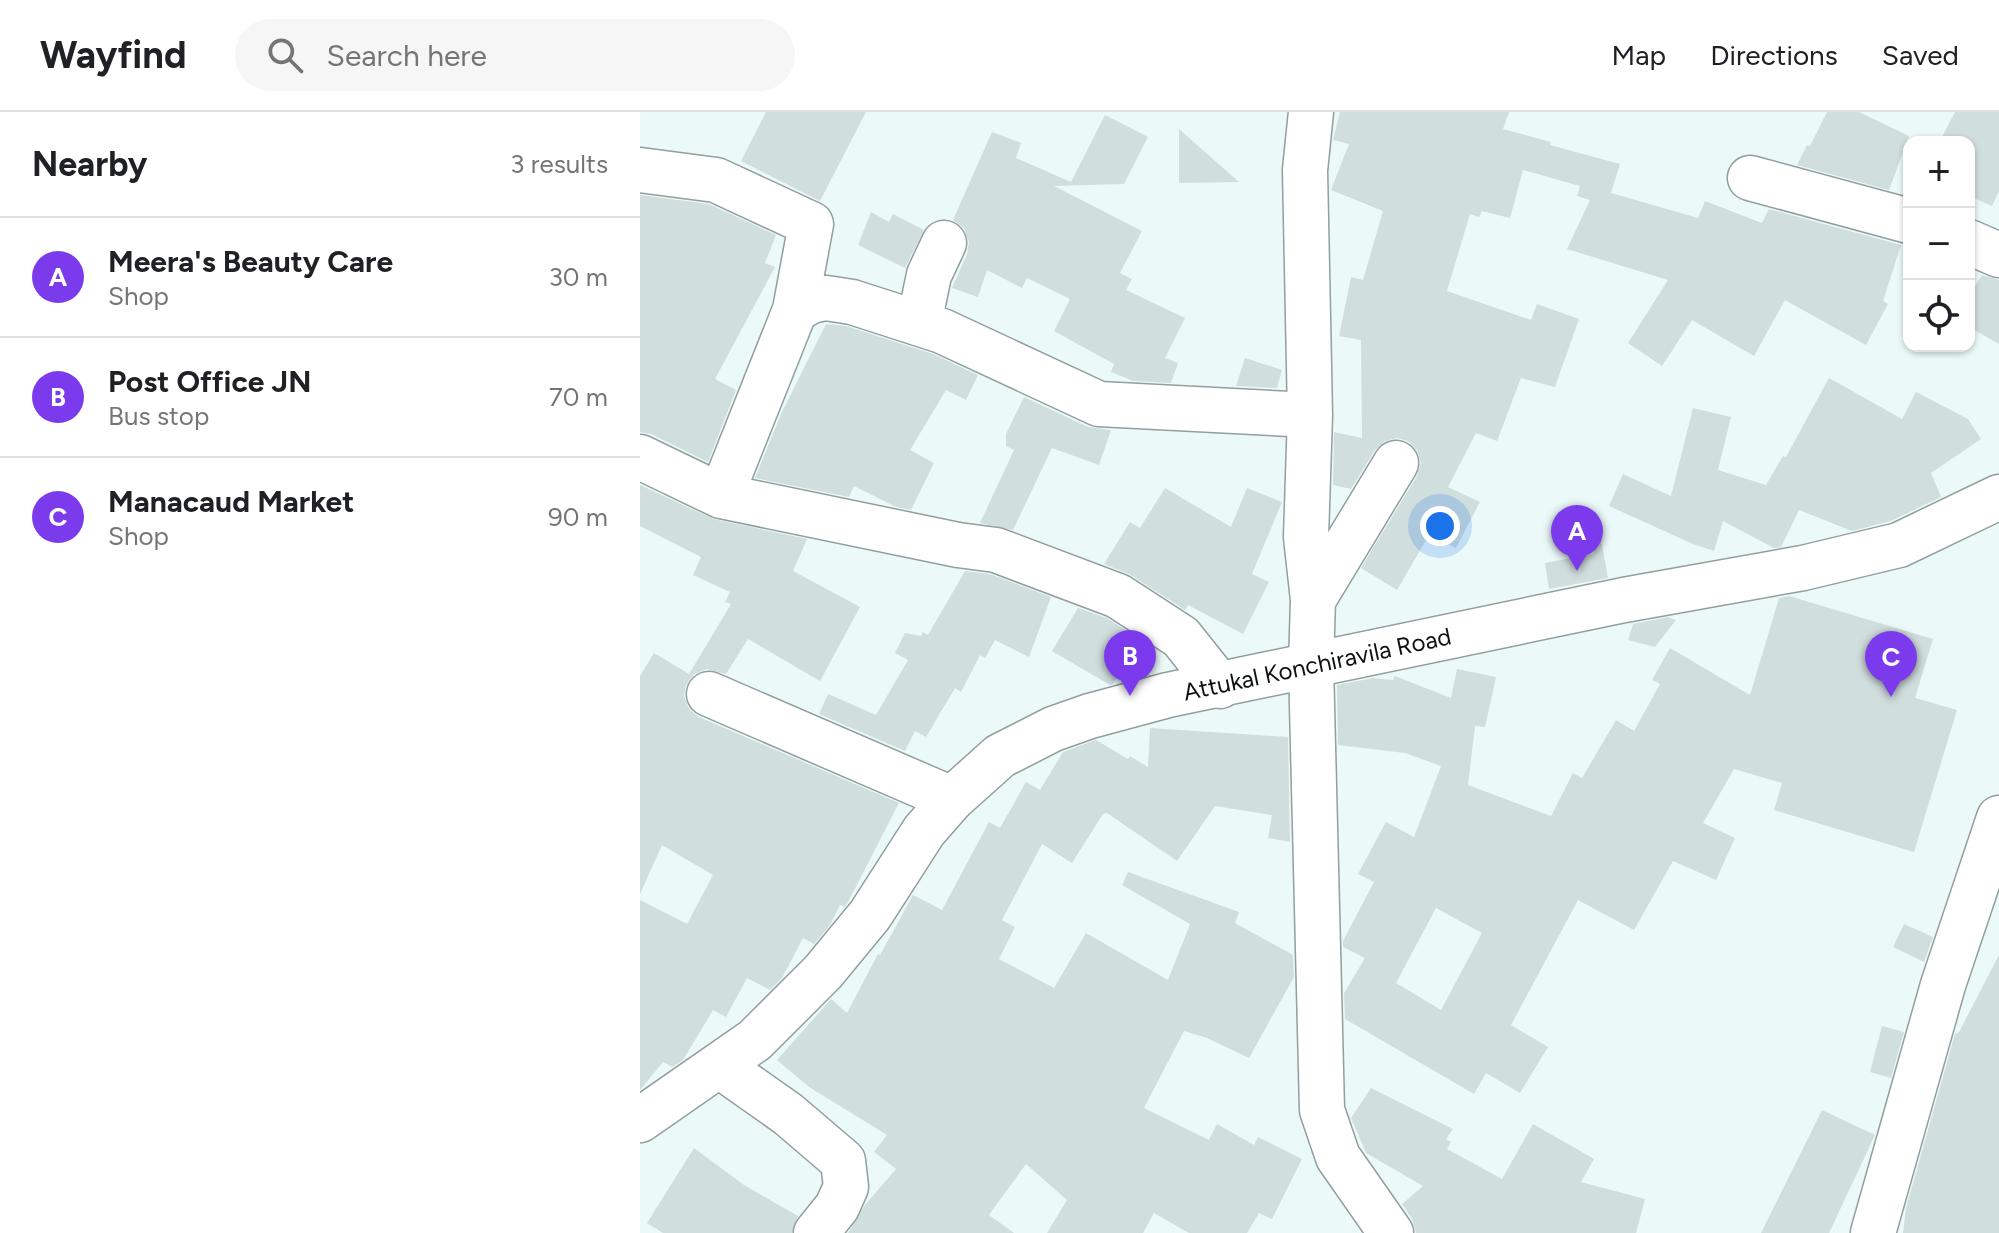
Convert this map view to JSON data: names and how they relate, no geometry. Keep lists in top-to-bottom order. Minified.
{"streets":{"street":["Attukal Konchiravila Road"]},"page":{"header":"Wayfind","search":"Search here","nav":["Map","Directions","Saved"],"heading":["Nearby","3 results"],"map_buttons":["+","−"],"list":[{"mark":"A","name":"Meera's Beauty Care","note":"Shop","value":"30 m"},{"mark":"B","name":"Post Office JN","note":"Bus stop","value":"70 m"},{"mark":"C","name":"Manacaud Market","note":"Shop","value":"90 m"}],"pins":["A","B","C"]}}
